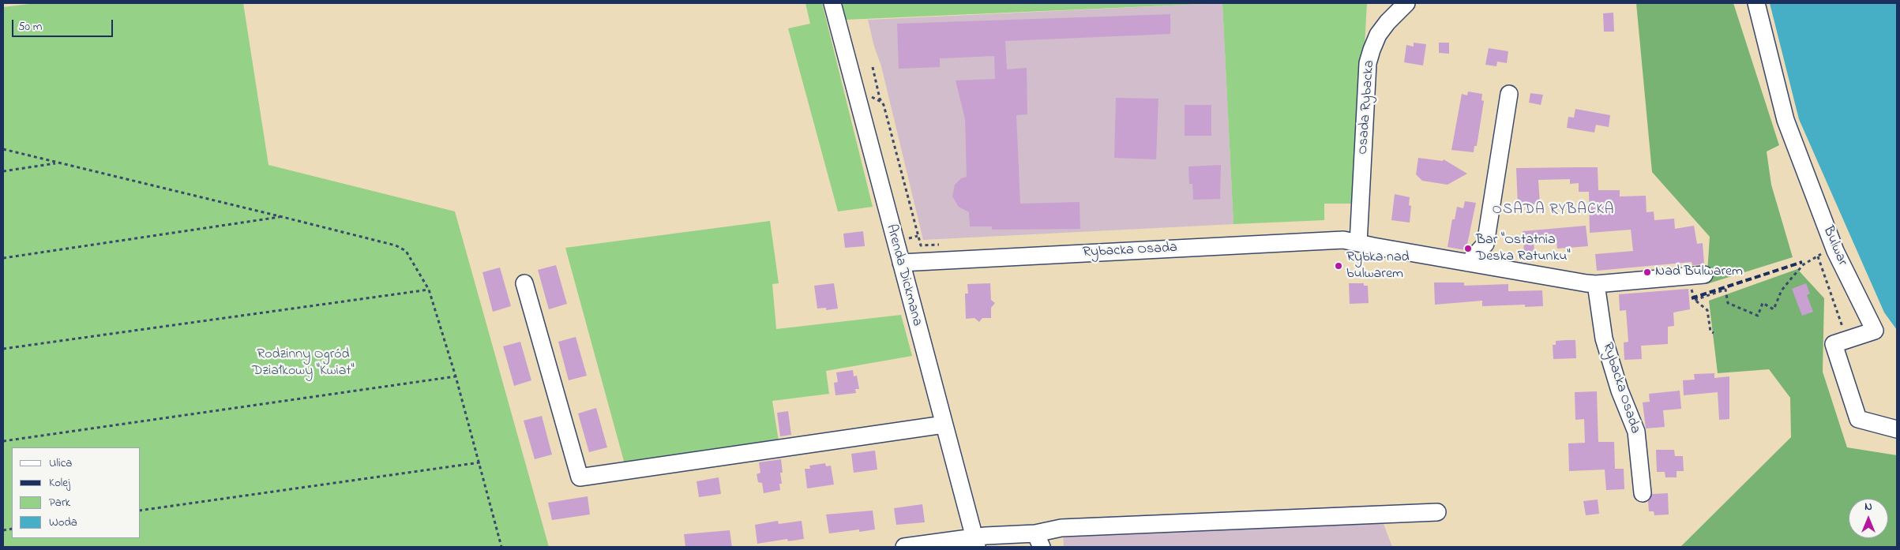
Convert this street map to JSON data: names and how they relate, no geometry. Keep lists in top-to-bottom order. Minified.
{"streets":{"street":["Osada Rybacka","Bulwar","Rybacka Osada","Arenda Dickmana"]},"crossings":[["Osada Rybacka","Rybacka Osada"],["Rybacka Osada","Arenda Dickmana"]],"districts":["OSADA RYBACKA"],"parks":["Rodzinny Ogród Działkowy \"Kwiat\""],"places":["Bar \"Ostatnia Deska Ratunku\"","Rybka nad bulwarem","Nad Bulwarem"],"legend":["Ulica","Kolej","Park","Woda"],"scale_bar":"50 m","north":"top"}
